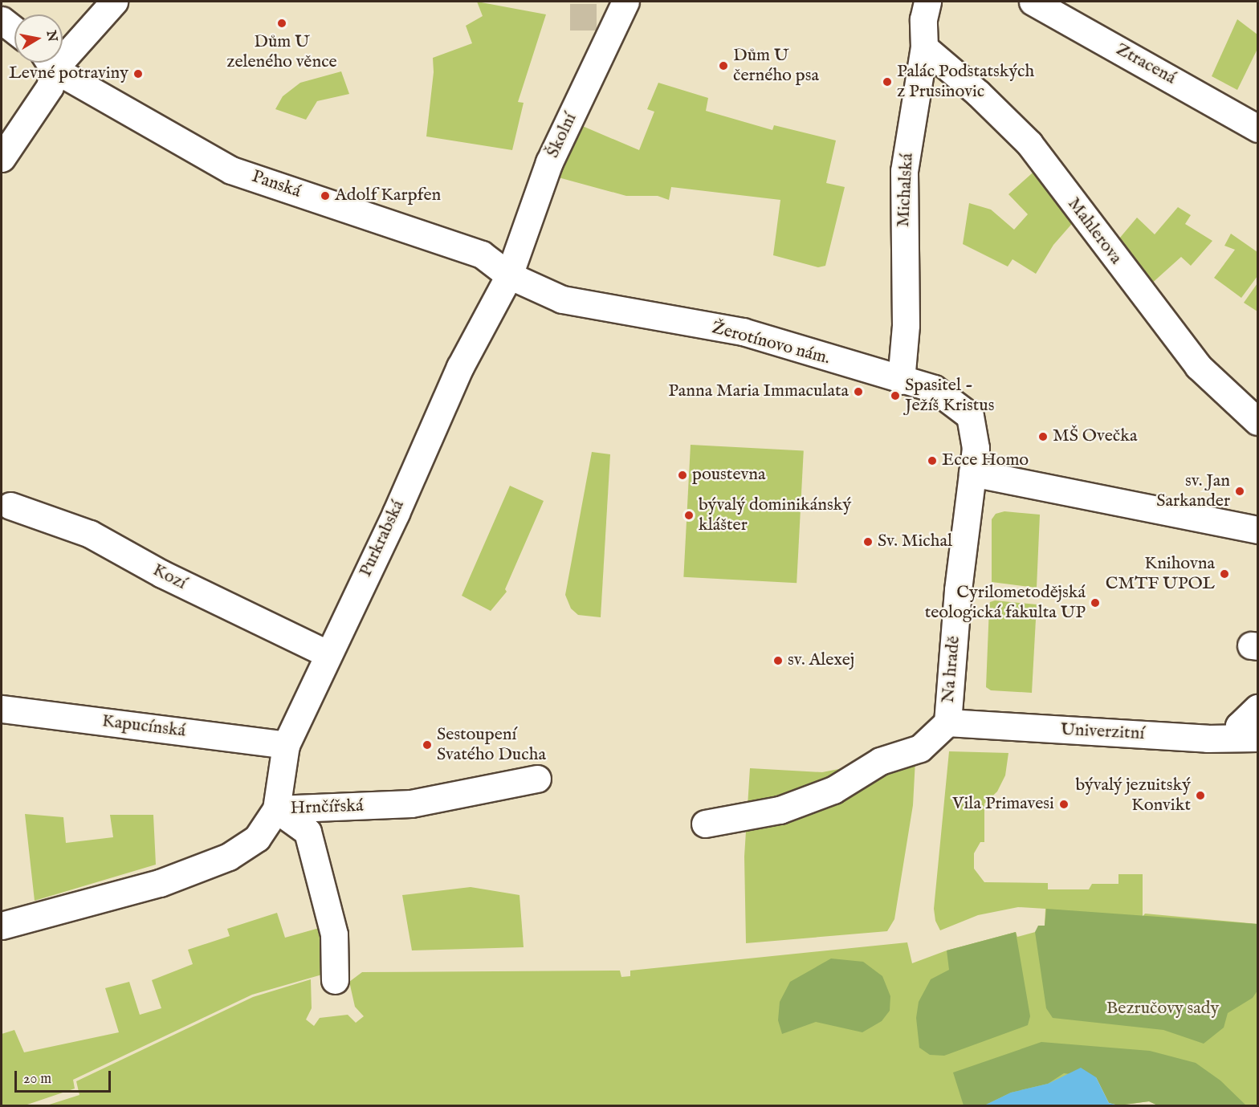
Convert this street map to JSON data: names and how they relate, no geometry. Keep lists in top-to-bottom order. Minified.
{"streets":{"street":["Ztracená","Školní","Panská","Michalská","Mahlerova","Žerotínovo nám.","Purkrabská","Kozí","Na hradě","Kapucínská","Univerzitní","Hrnčířská"]},"crossings":[["Školní","Panská"],["Školní","Žerotínovo nám."],["Školní","Purkrabská"],["Panská","Žerotínovo nám."],["Panská","Purkrabská"],["Michalská","Mahlerova"],["Michalská","Žerotínovo nám."],["Žerotínovo nám.","Purkrabská"],["Žerotínovo nám.","Na hradě"],["Purkrabská","Kozí"],["Purkrabská","Kapucínská"],["Purkrabská","Hrnčířská"],["Na hradě","Univerzitní"]],"parks":["Bezručovy sady"],"places":["Dům U zeleného věnce","Dům U černého psa","Levné potraviny","Palác Podstatských z Prusinovic","Adolf Karpfen","Panna Maria Immaculata","Spasitel - Ježíš Kristus","MŠ Ovečka","Ecce Homo","poustevna","sv. Jan Sarkander","bývalý dominikánský klášter","Sv. Michal","Knihovna CMTF UPOL","Cyrilometodějská teologická fakulta UP","sv. Alexej","Sestoupení Svatého Ducha","bývalý jezuitský Konvikt","Vila Primavesi"],"scale_bar":"20 m","north":"right"}
